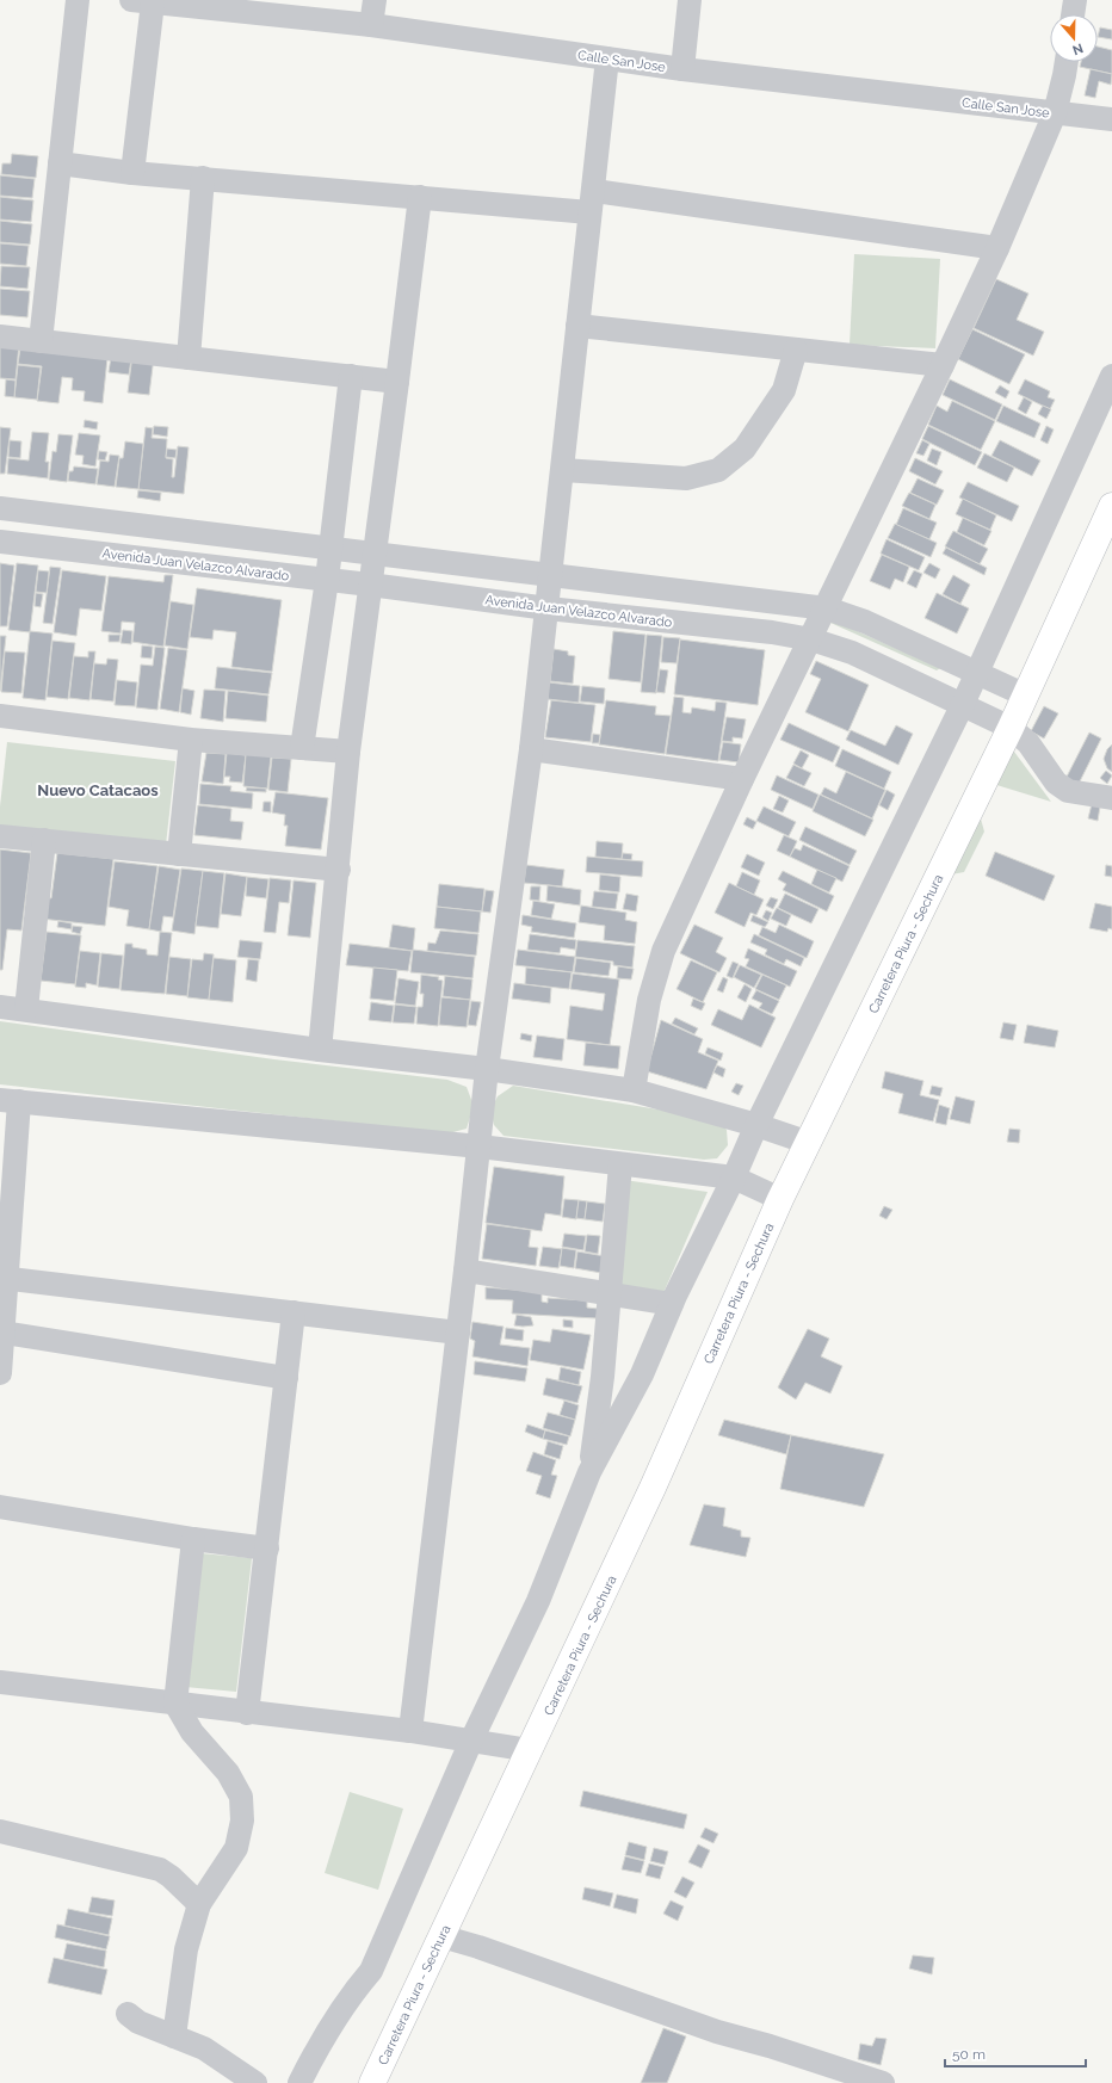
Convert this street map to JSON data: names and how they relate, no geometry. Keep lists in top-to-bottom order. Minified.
{"streets":{"main road":["Carretera Piura - Sechura"],"street":["Calle San Jose","Avenida Juan Velazco Alvarado"]},"crossings":[["Avenida Juan Velazco Alvarado","Carretera Piura - Sechura"]],"districts":["Nuevo Catacaos"],"scale_bar":"50 m","north":"bottom"}
